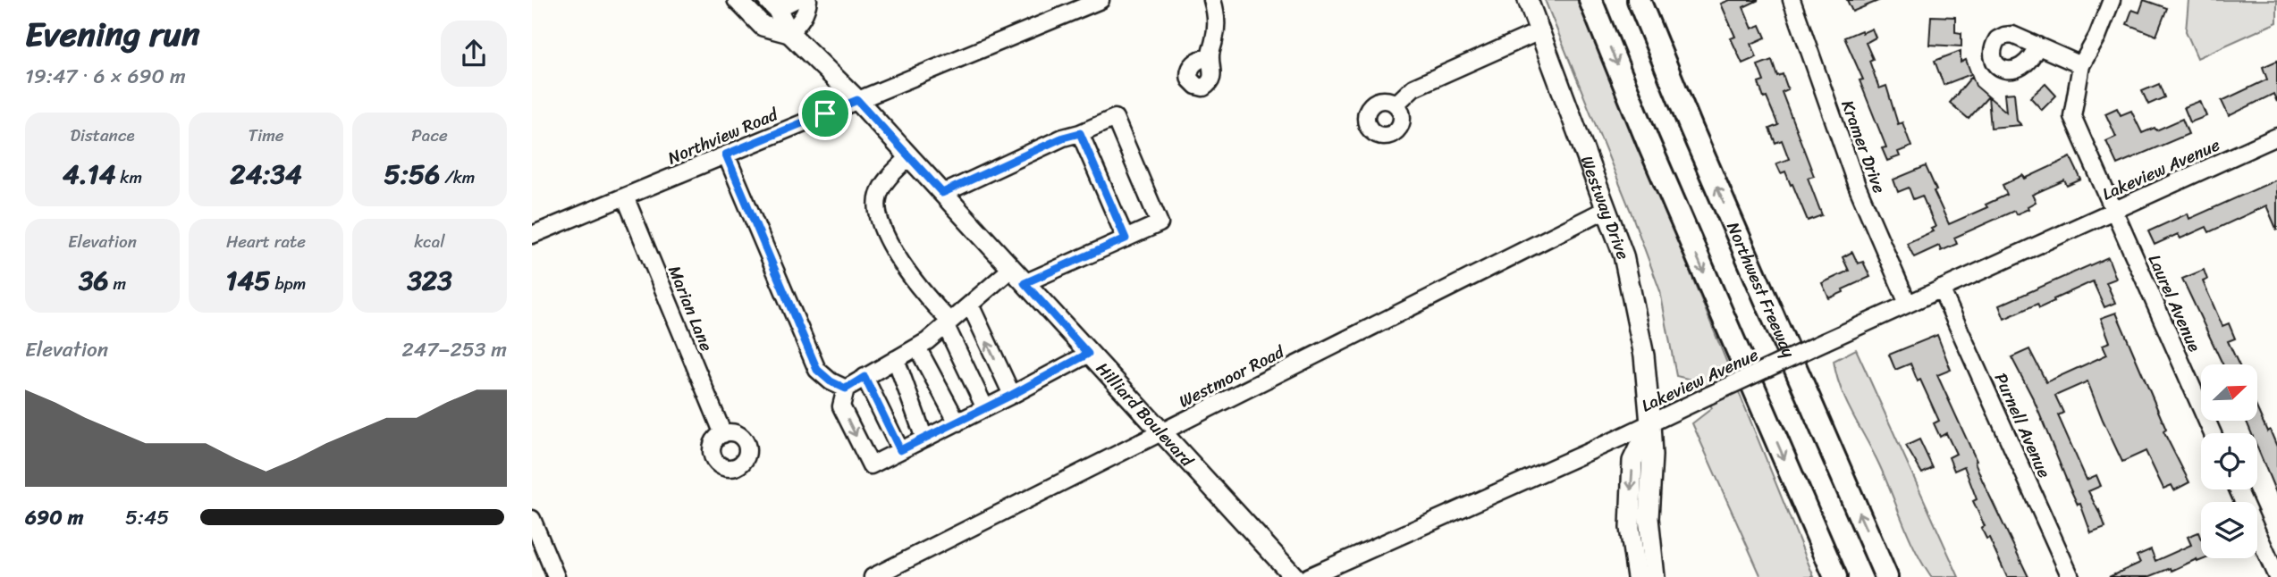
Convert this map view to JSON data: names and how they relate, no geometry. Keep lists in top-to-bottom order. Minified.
{"streets":{"highway":["Northwest Freeway"],"main road":["Westway Drive","Hilliard Boulevard"],"street":["Northview Road","Kramer Drive","Lakeview Avenue","Laurel Avenue","Marian Lane","Westmoor Road","Purnell Avenue"]},"crossings":[["Northview Road","Marian Lane"],["Northview Road","Hilliard Boulevard"],["Kramer Drive","Lakeview Avenue"],["Lakeview Avenue","Westway Drive"],["Lakeview Avenue","Laurel Avenue"],["Lakeview Avenue","Purnell Avenue"],["Westway Drive","Westmoor Road"],["Westmoor Road","Hilliard Boulevard"]],"north":"top right","page":{"heading":["Evening run","19:47 · 6 × 690 m"],"stats":[["Distance","4.14 km"],["Time","24:34"],["Pace","5:56 /km"],["Elevation","36 m"],["Heart rate","145 bpm"],["kcal","323"]],"chart":["Elevation","247–253 m"],"list":[{"name":"690 m","note":"5:45"}]}}
